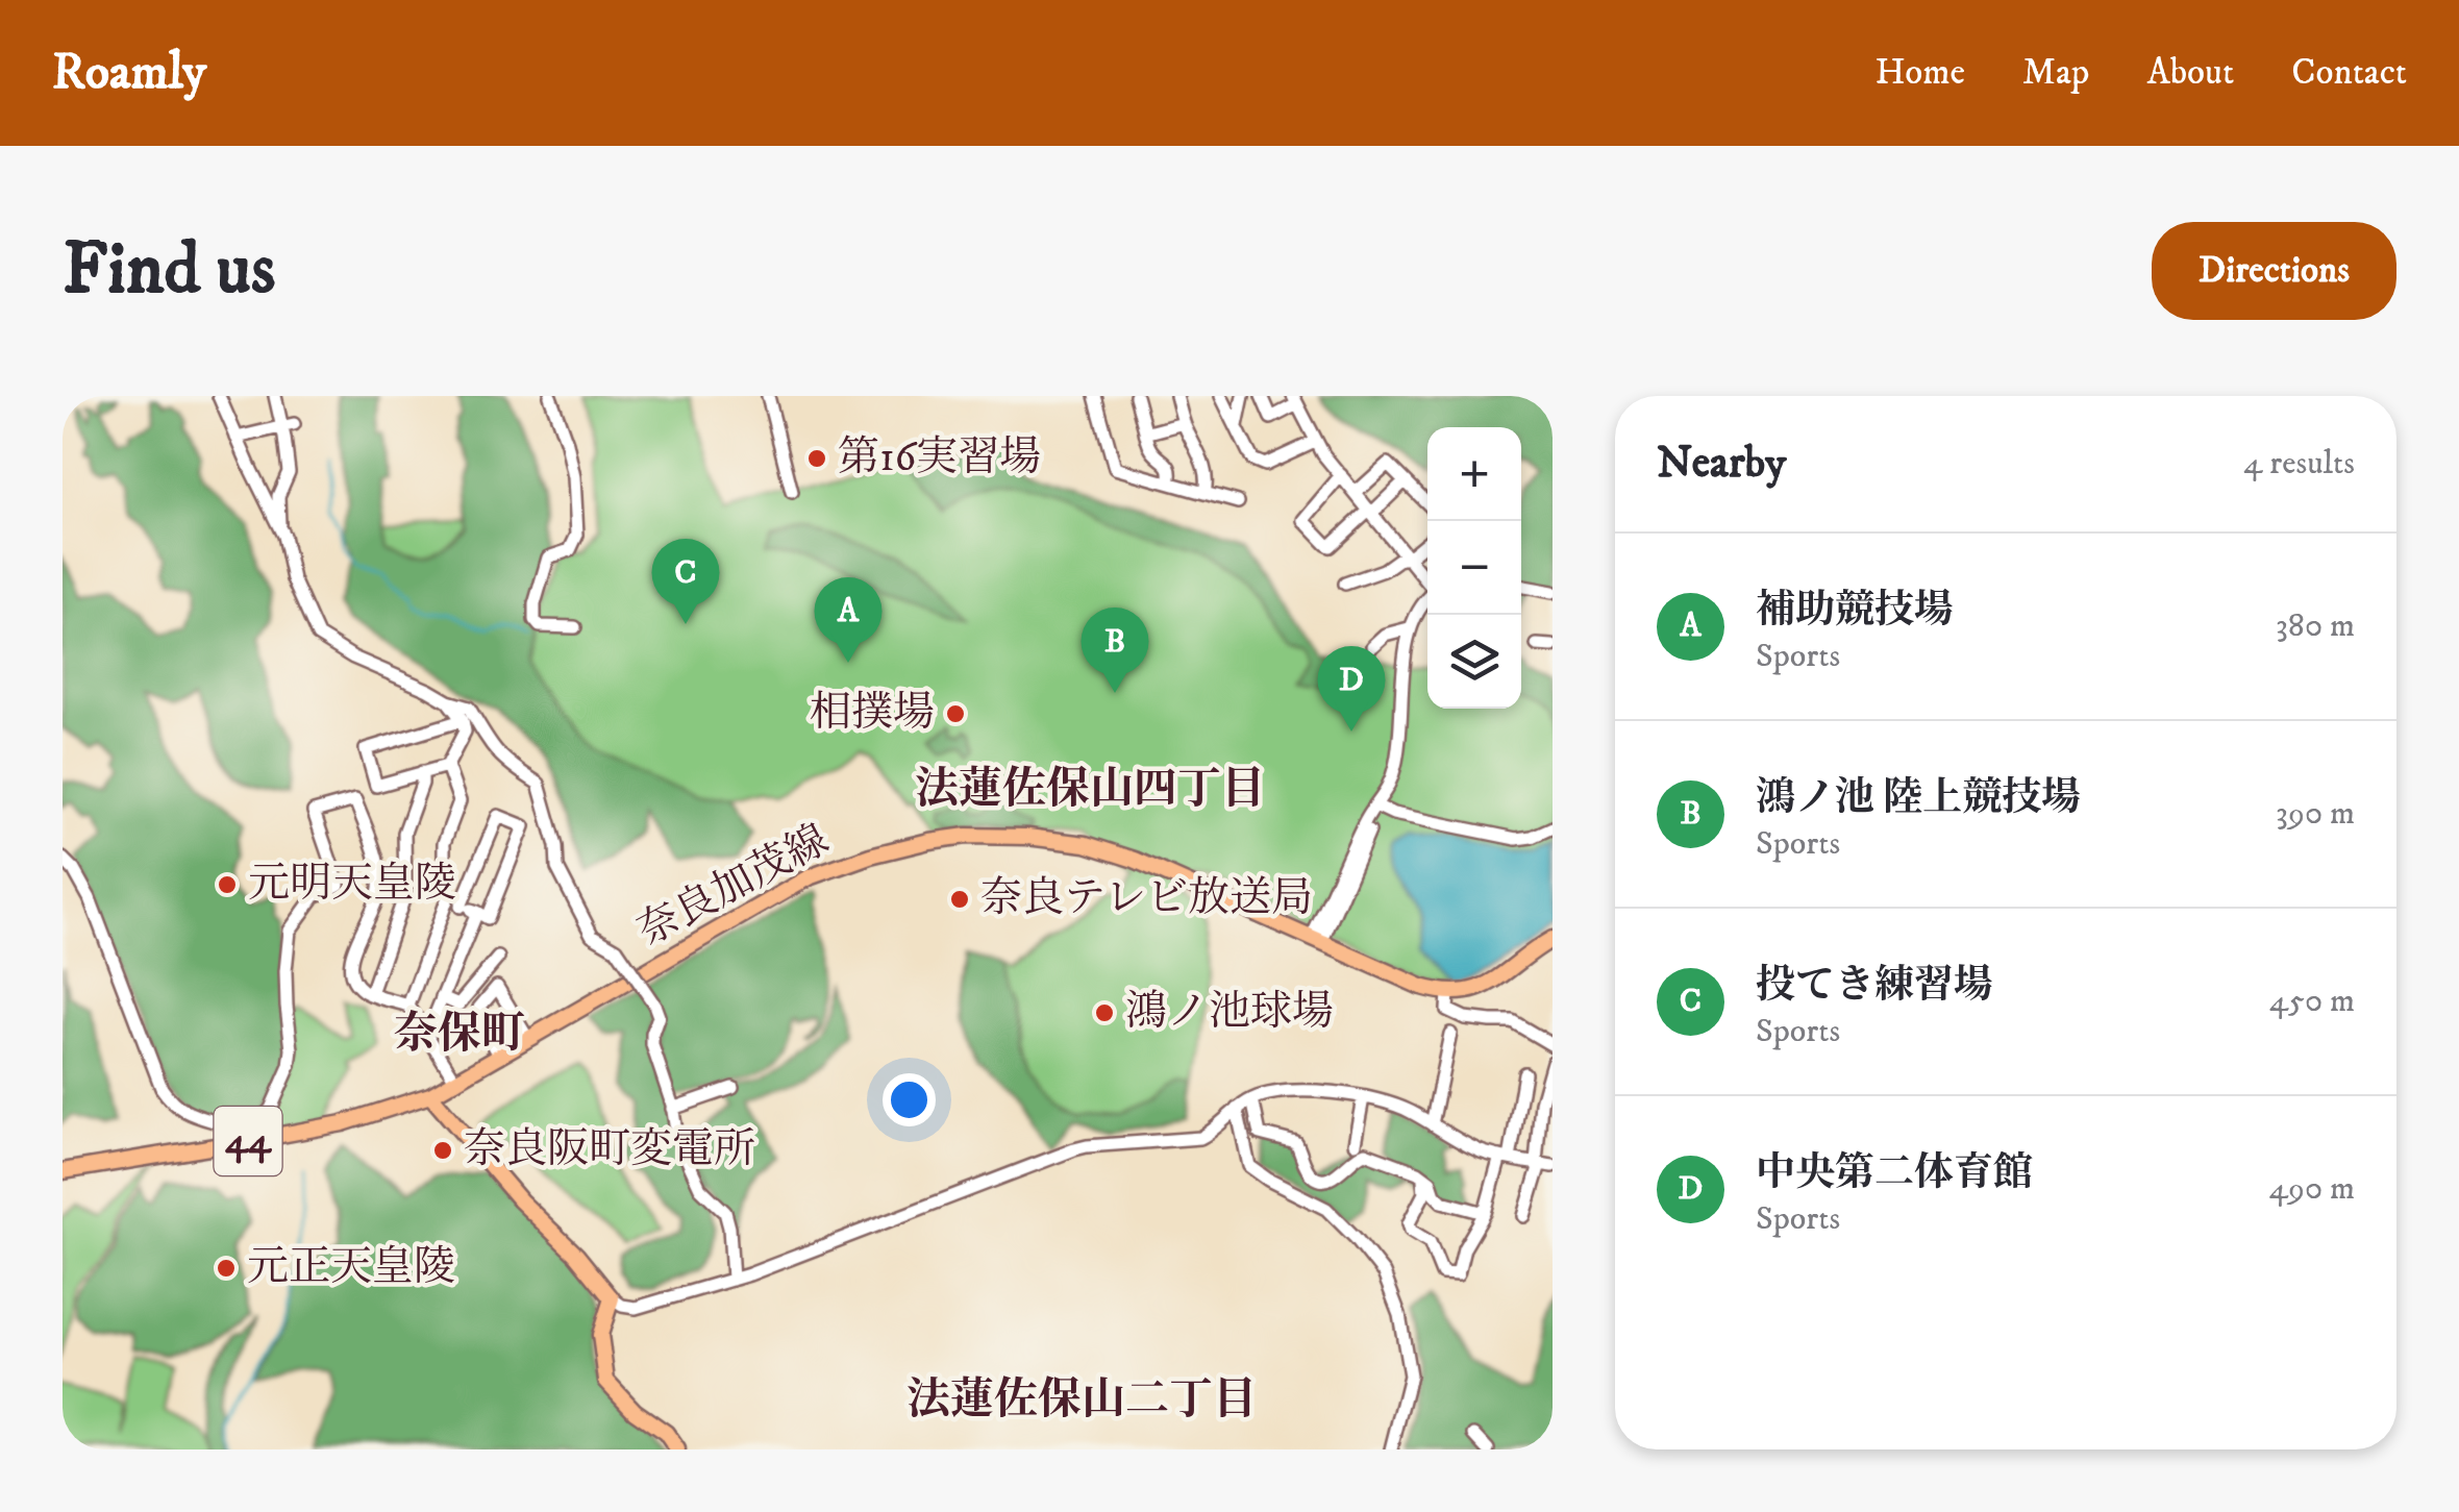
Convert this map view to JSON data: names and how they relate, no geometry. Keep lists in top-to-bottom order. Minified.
{"streets":{"main road":["奈良加茂線","44"]},"districts":["法蓮佐保山四丁目","奈保町","法蓮佐保山二丁目"],"places":["第16実習場","相撲場","元明天皇陵","奈良テレビ放送局","鴻ノ池球場","奈良阪町変電所","元正天皇陵"],"page":{"header":"Roamly","nav":["Home","Map","About","Contact"],"buttons":"Directions","title":"Find us","heading":["Nearby","4 results"],"map_buttons":["+","−"],"list":[{"mark":"A","name":"補助競技場","note":"Sports","value":"380 m"},{"mark":"B","name":"鴻ノ池 陸上競技場","note":"Sports","value":"390 m"},{"mark":"C","name":"投てき練習場","note":"Sports","value":"450 m"},{"mark":"D","name":"中央第二体育館","note":"Sports","value":"490 m"}],"pins":["C","A","B","D"]}}
